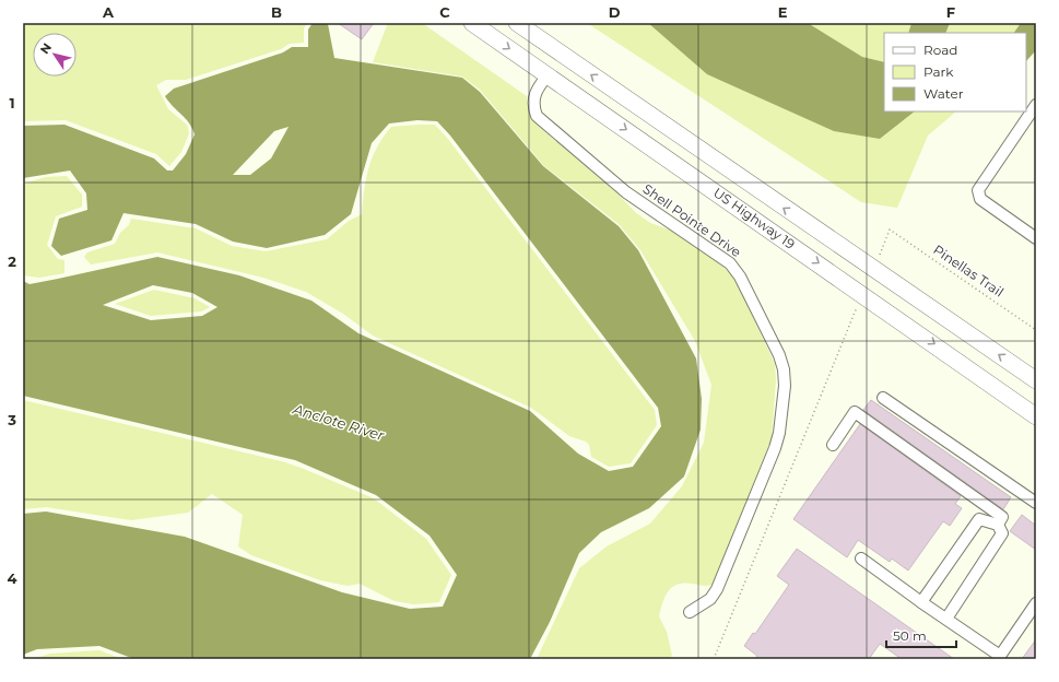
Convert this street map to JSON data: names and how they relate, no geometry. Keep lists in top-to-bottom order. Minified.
{"streets":{"highway":["US Highway 19"],"street":["Shell Pointe Drive"],"path":["Pinellas Trail"]},"crossings":[["US Highway 19","Shell Pointe Drive"]],"water":["Anclote River"],"legend":["Road","Park","Water"],"scale_bar":"50 m","north":"top left","grid":{"columns":["A","B","C","D","E","F"],"rows":["1","2","3","4"]}}
